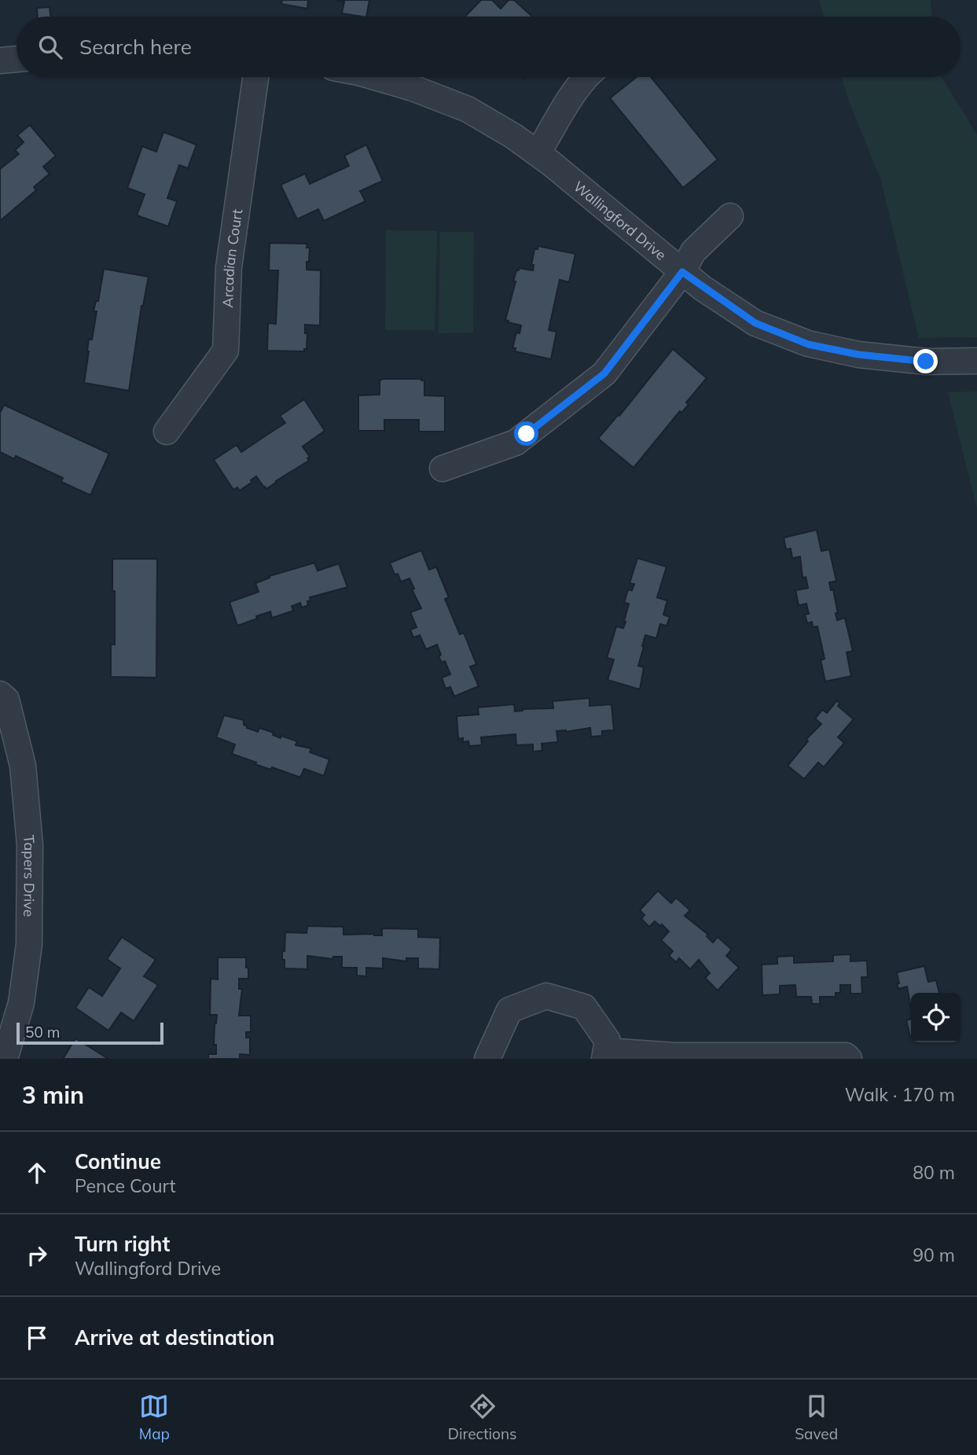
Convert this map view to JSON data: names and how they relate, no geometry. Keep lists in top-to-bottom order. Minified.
{"streets":{"street":["Wallingford Drive","Arcadian Court","Tapers Drive"]},"scale_bar":"50 m","page":{"search":"Search here","scale":"50 m","heading":["3 min","Walk · 170 m"],"list":[["Continue","Pence Court","80 m"],["Turn right","Wallingford Drive","90 m"],"Arrive at destination"],"nav":["Map","Directions","Saved"]}}
